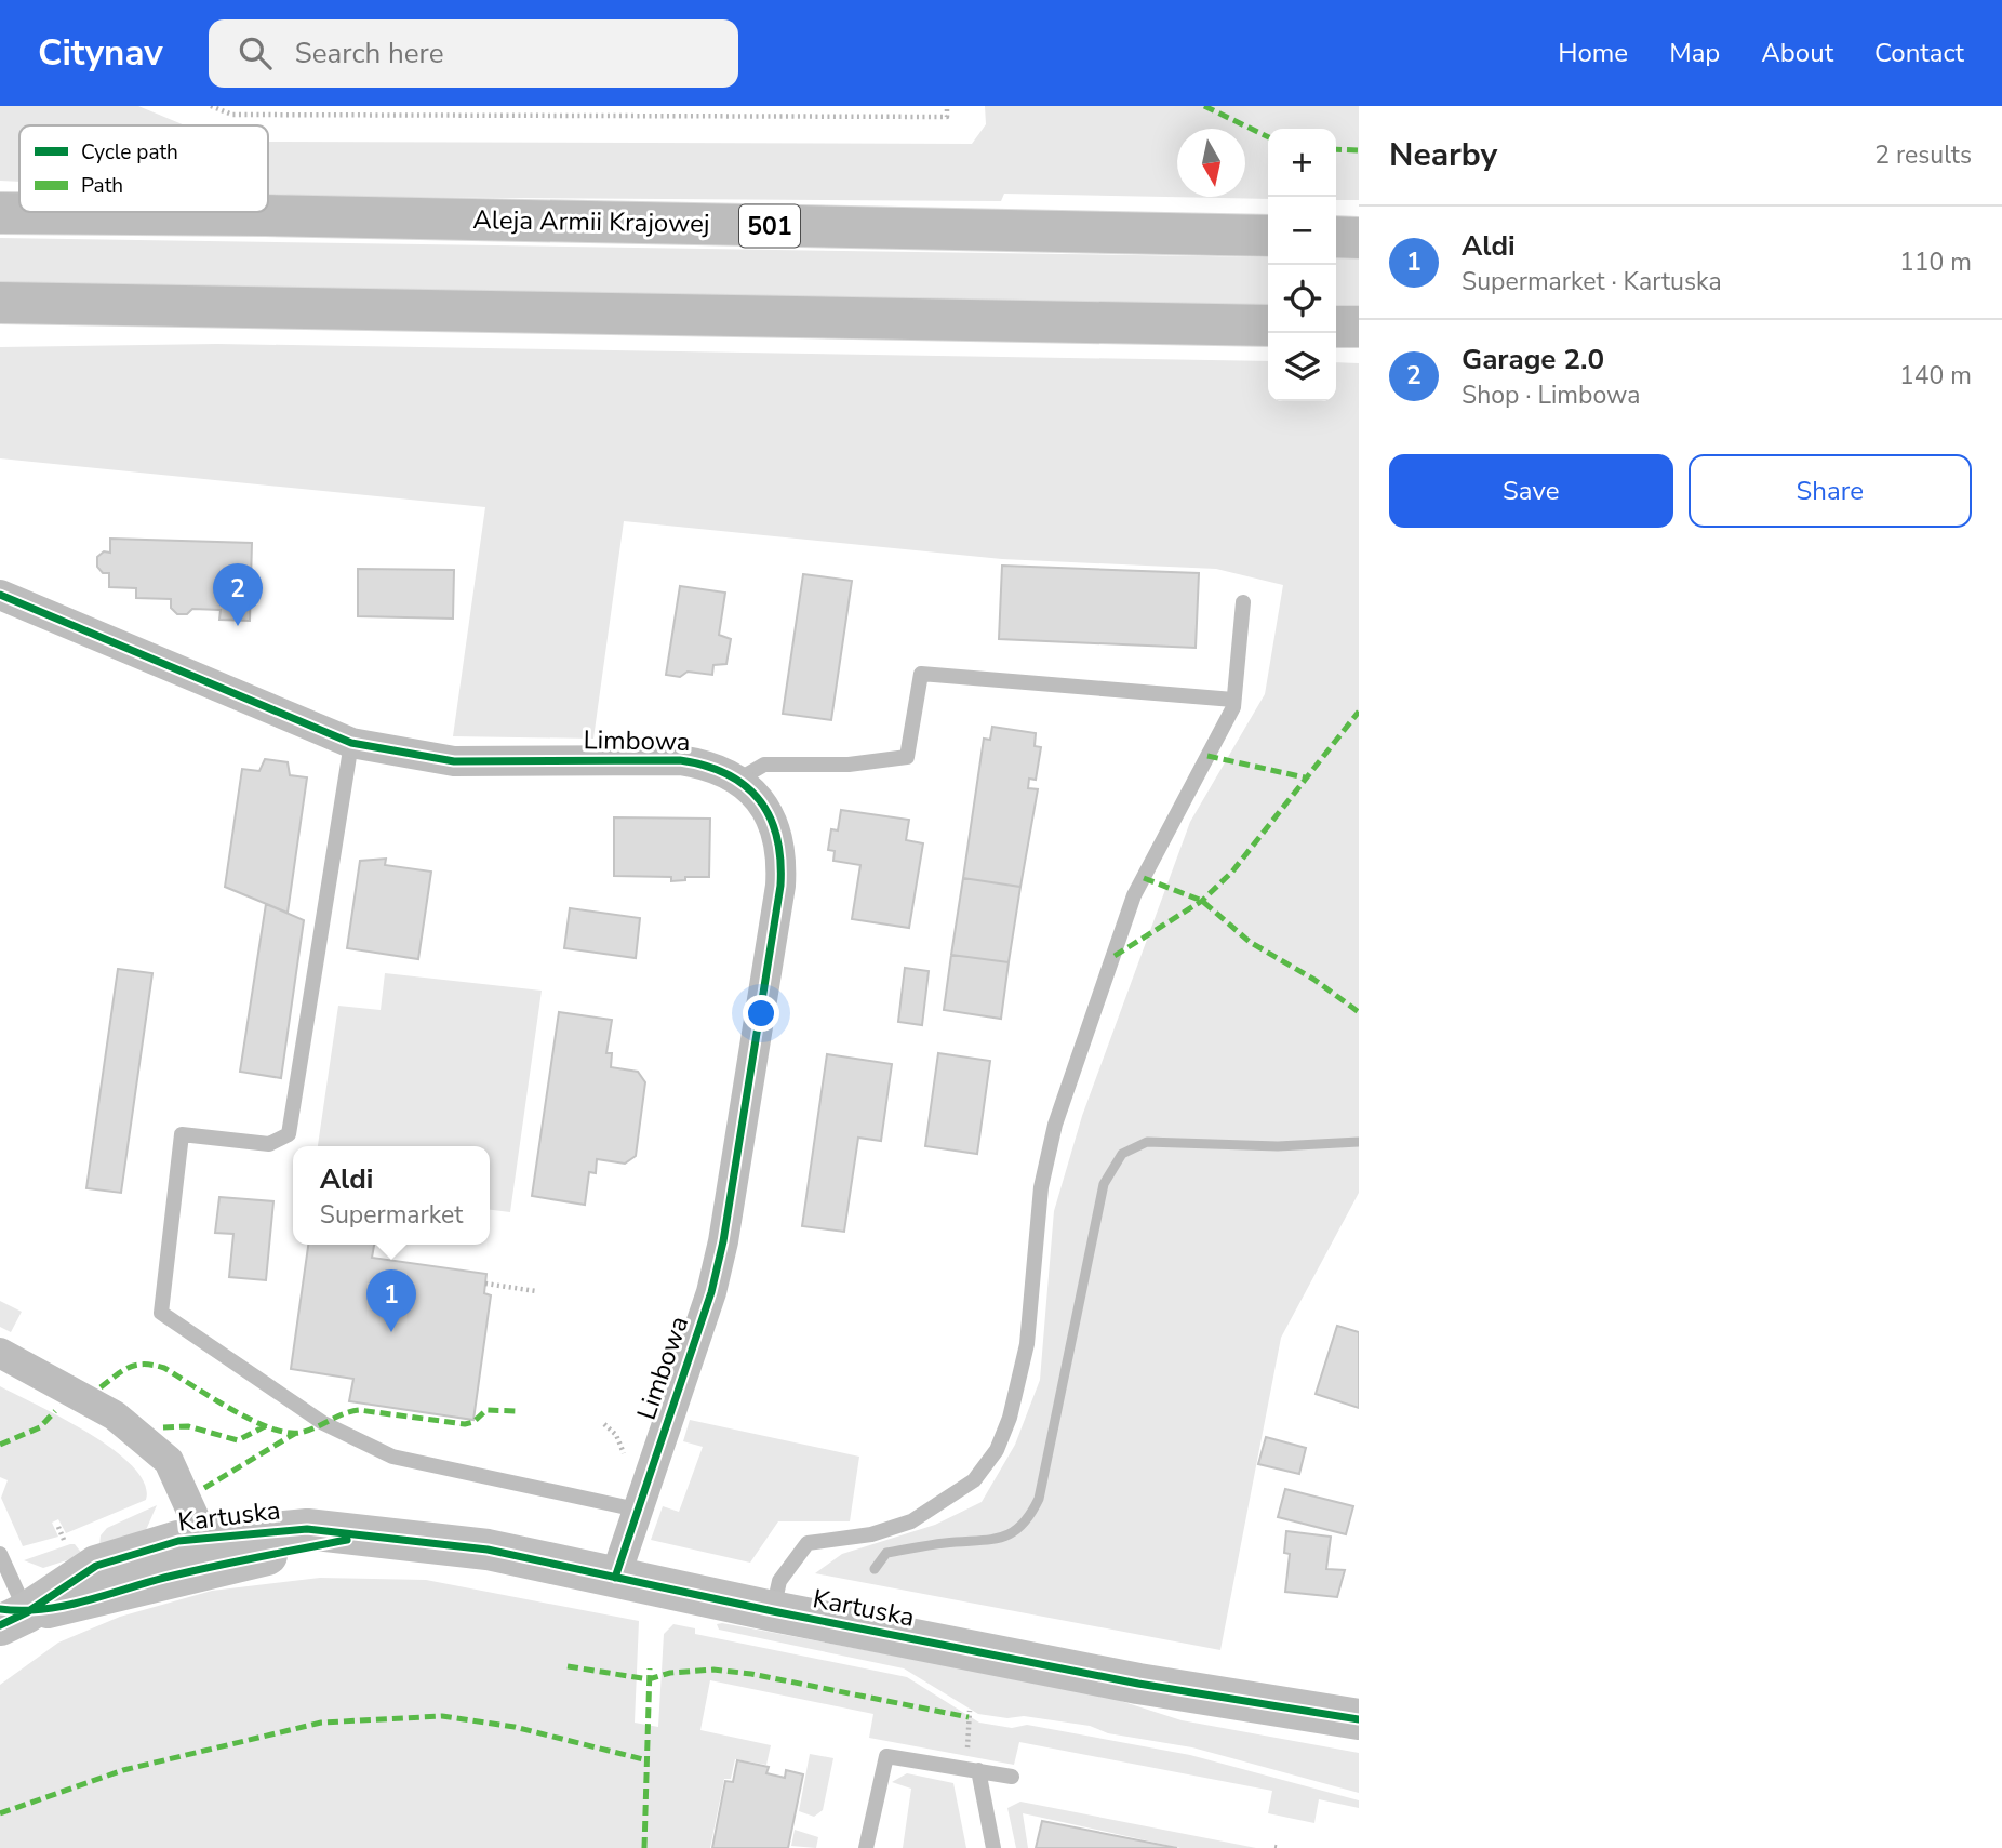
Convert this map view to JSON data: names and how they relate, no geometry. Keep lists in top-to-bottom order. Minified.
{"streets":{"main road":["Aleja Armii Krajowej","501"],"street":["Limbowa","Kartuska"]},"crossings":[["Limbowa","Kartuska"]],"legend":["Cycle path","Path"],"north":"bottom","page":{"header":"Citynav","search":"Search here","nav":["Home","Map","About","Contact"],"heading":["Nearby","2 results"],"map_buttons":["+","−"],"list":[{"mark":"1","name":"Aldi","note":"Supermarket · Kartuska","value":"110 m"},{"mark":"2","name":"Garage 2.0","note":"Shop · Limbowa","value":"140 m"}],"buttons":["Save","Share"],"pins":["2","1"],"popup":["Aldi","Supermarket"]}}
